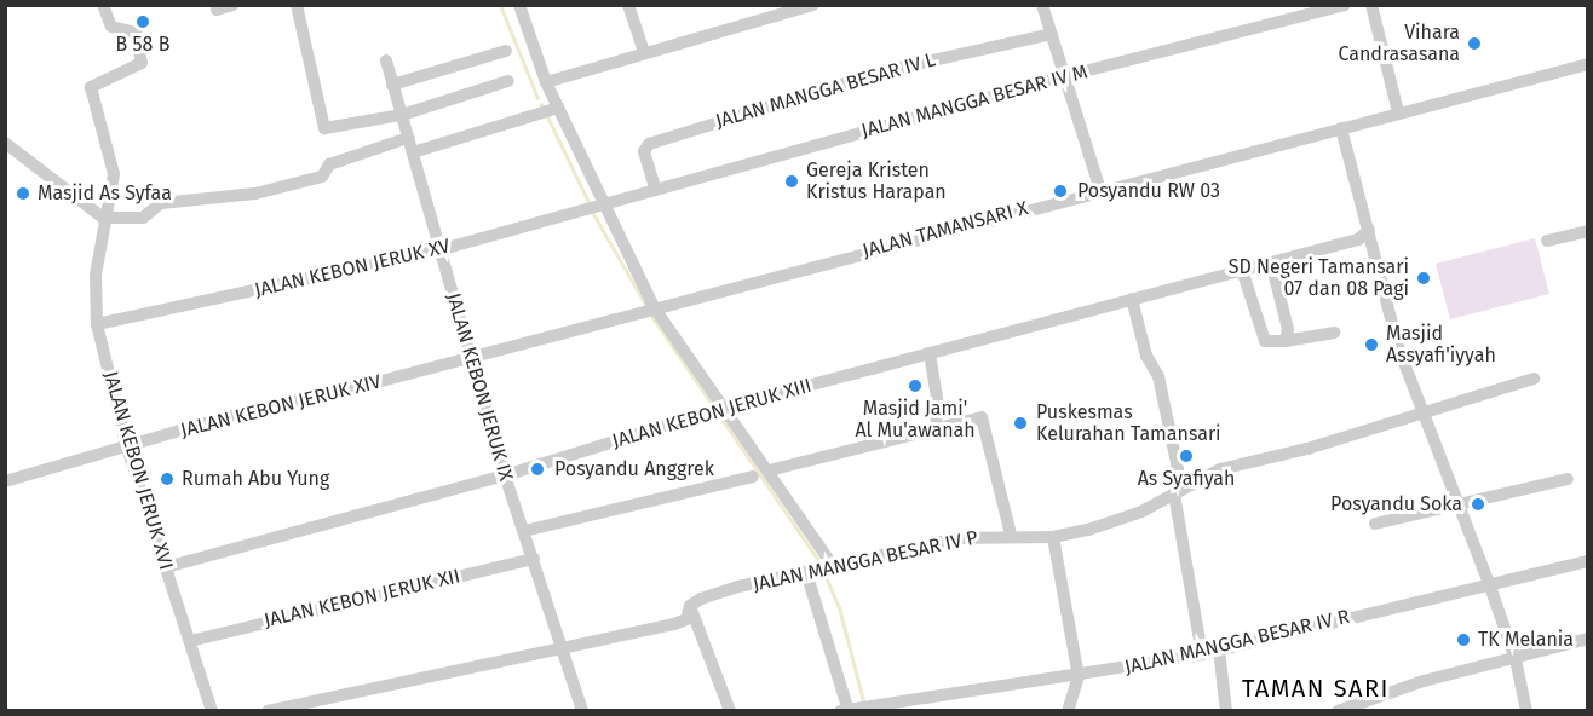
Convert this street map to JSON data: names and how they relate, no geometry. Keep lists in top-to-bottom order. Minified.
{"streets":{"street":["JALAN MANGGA BESAR IV L","JALAN MANGGA BESAR IV M","JALAN TAMANSARI X","JALAN KEBON JERUK XV","JALAN KEBON JERUK IX","JALAN KEBON JERUK XIV","JALAN KEBON JERUK XIII","JALAN KEBON JERUK XVI","JALAN MANGGA BESAR IV P","JALAN KEBON JERUK XII","JALAN MANGGA BESAR IV R"]},"crossings":[["JALAN MANGGA BESAR IV L","JALAN MANGGA BESAR IV M"],["JALAN MANGGA BESAR IV M","JALAN KEBON JERUK XV"],["JALAN TAMANSARI X","JALAN KEBON JERUK IX"],["JALAN TAMANSARI X","JALAN KEBON JERUK XIV"],["JALAN KEBON JERUK XV","JALAN KEBON JERUK IX"],["JALAN KEBON JERUK XV","JALAN KEBON JERUK XVI"],["JALAN KEBON JERUK IX","JALAN KEBON JERUK XIV"],["JALAN KEBON JERUK IX","JALAN KEBON JERUK XIII"],["JALAN KEBON JERUK IX","JALAN MANGGA BESAR IV P"],["JALAN KEBON JERUK IX","JALAN KEBON JERUK XII"],["JALAN KEBON JERUK XIV","JALAN KEBON JERUK XVI"],["JALAN KEBON JERUK XIII","JALAN KEBON JERUK XVI"],["JALAN KEBON JERUK XVI","JALAN KEBON JERUK XII"]],"districts":["TAMAN SARI"],"places":["B 58 B","Vihara Candrasasana","Gereja Kristen Kristus Harapan","Posyandu RW 03","Masjid As Syfaa","SD Negeri Tamansari 07 dan 08 Pagi","Masjid Assyafi'iyyah","Masjid Jami' Al Mu'awanah","Puskesmas Kelurahan Tamansari","As Syafiyah","Posyandu Anggrek","Rumah Abu Yung","Posyandu Soka","TK Melania"]}
